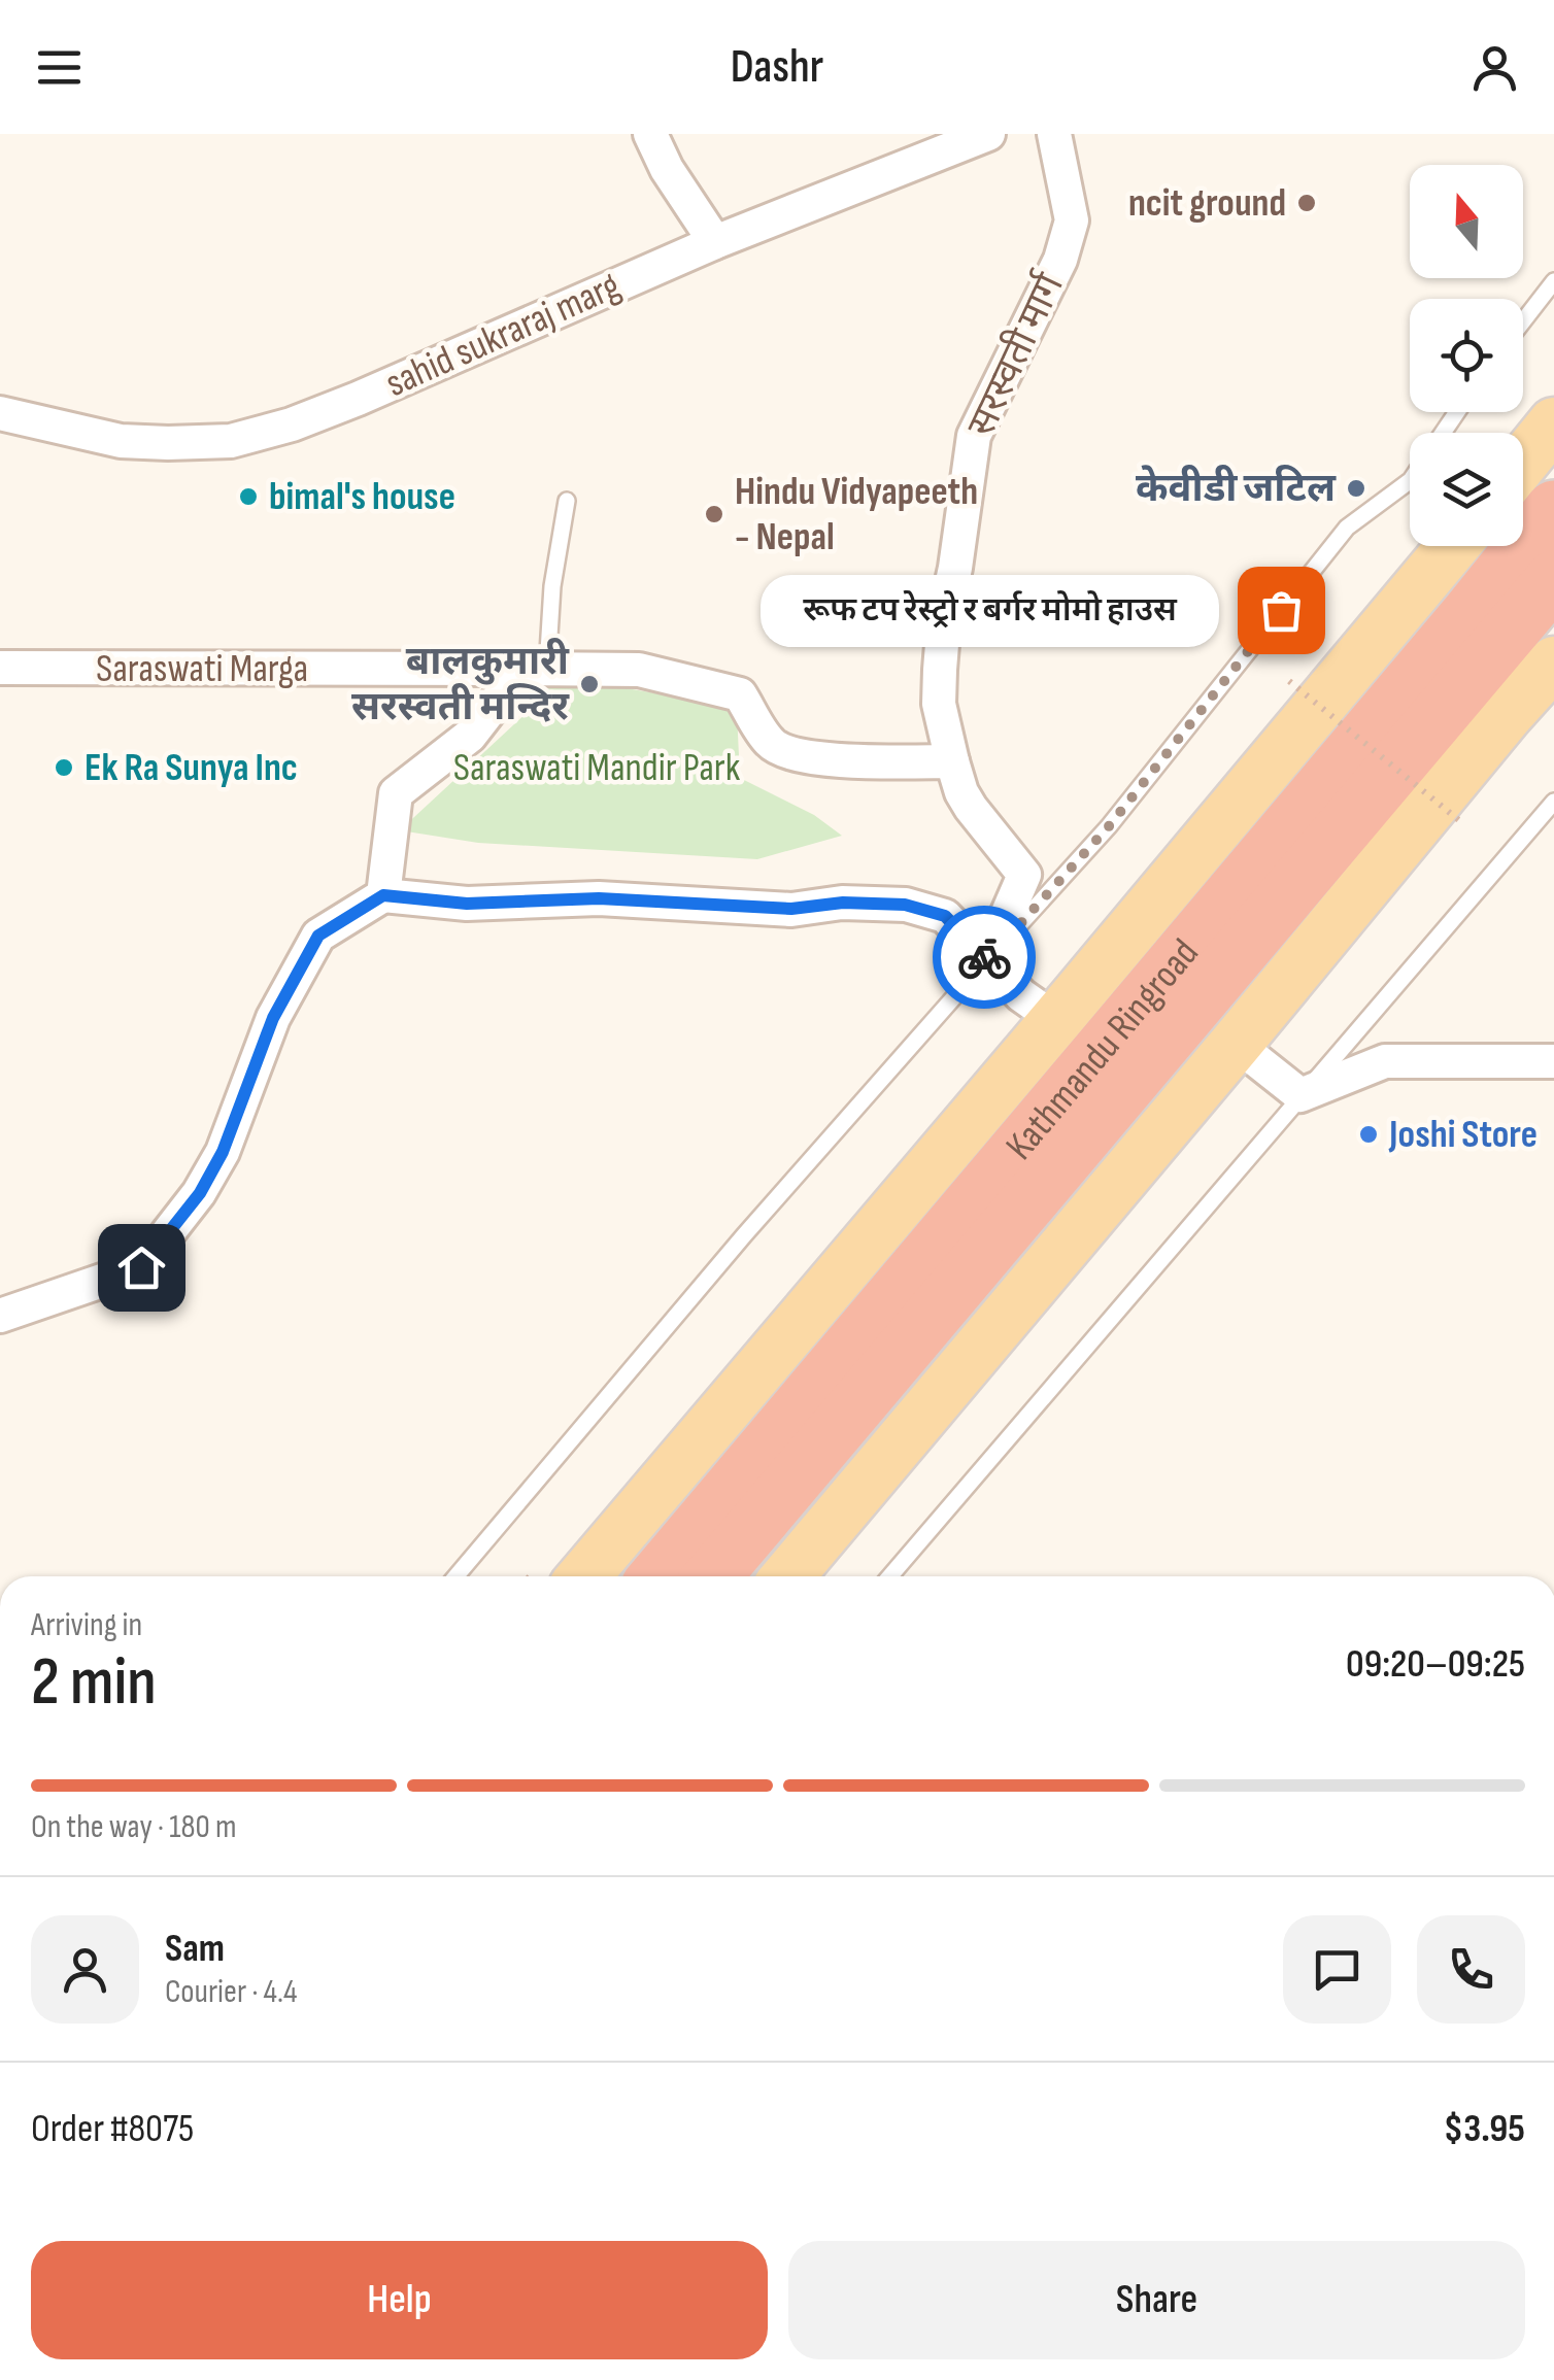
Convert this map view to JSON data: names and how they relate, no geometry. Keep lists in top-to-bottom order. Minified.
{"streets":{"highway":["Kathmandu Ringroad"],"street":["sahid sukraraj marg","सरस्वती मार्ग","Saraswati Marga"]},"crossings":[["सरस्वती मार्ग","Saraswati Marga"]],"parks":["Saraswati Mandir Park"],"places":["ncit ground","केवीडी जटिल","bimal's house","Hindu Vidyapeeth - Nepal","रूफ टप रेस्ट्रो र बर्गर मोमो हाउस","बालकुमारी सरस्वती मन्दिर","Ek Ra Sunya Inc","Joshi Store"],"north":"top","page":{"header":"Dashr","bubble":"रूफ टप रेस्ट्रो र बर्गर मोमो हाउस","heading":["2 min","Arriving in","09:20–09:25"],"panel":["Sam","Courier · 4.4","Order #8075","$3.95"],"bar":"On the way · 180 m","buttons":["Help","Share"]}}
